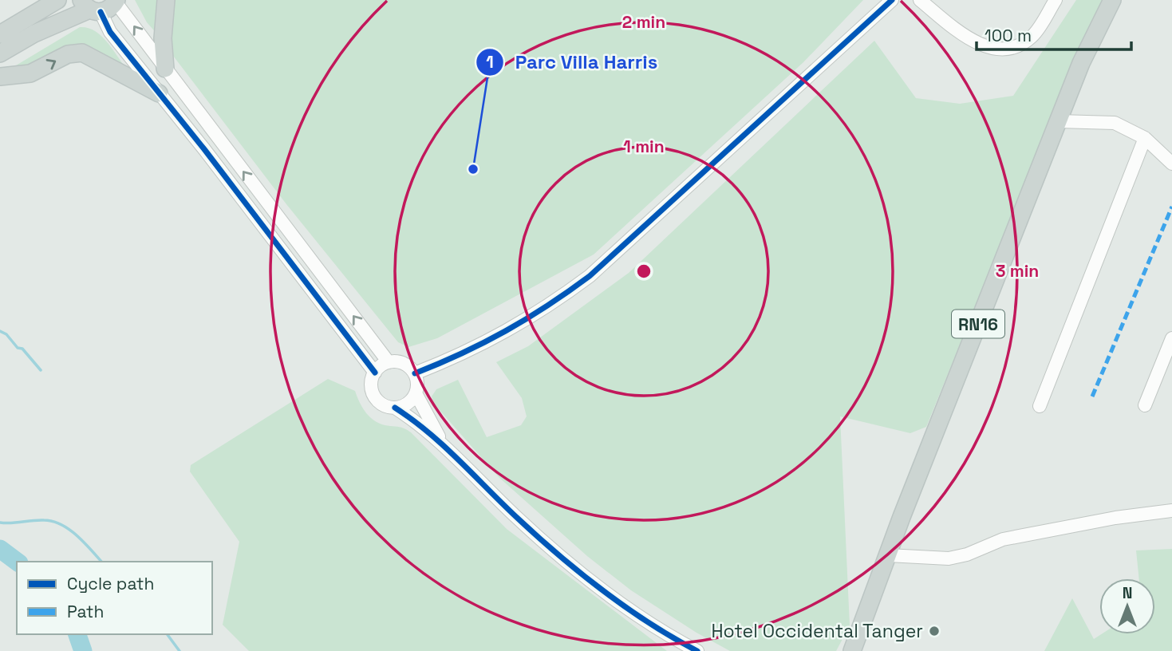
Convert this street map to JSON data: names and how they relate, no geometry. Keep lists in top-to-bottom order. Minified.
{"streets":{"main road":["RN16"]},"places":["Parc Villa Harris","Hotel Occidental Tanger"],"legend":["Cycle path","Path"],"scale_bar":"100 m","north":"top","rings":["2 min","1 min","3 min"]}
